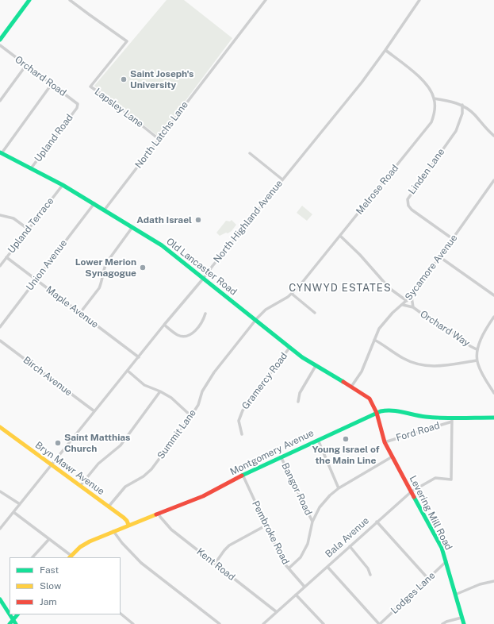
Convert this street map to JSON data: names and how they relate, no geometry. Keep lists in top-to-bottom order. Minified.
{"streets":{"main road":["Old Lancaster Road","Montgomery Avenue","Bryn Mawr Avenue","Levering Mill Road"],"street":["Orchard Road","Lapsley Lane","North Latchs Lane","Upland Road","Linden Lane","Melrose Road","North Highland Avenue","Upland Terrace","Union Avenue","Sycamore Avenue","Maple Avenue","Orchard Way","Birch Avenue","Gramercy Road","Ford Road","Summit Lane","Bangor Road","Pembroke Road","Bala Avenue","Kent Road","Lodges Lane"]},"crossings":[["Orchard Road","Upland Road"],["Lapsley Lane","North Latchs Lane"],["North Latchs Lane","Old Lancaster Road"],["Upland Road","Old Lancaster Road"],["Linden Lane","Sycamore Avenue"],["Melrose Road","Old Lancaster Road"],["Melrose Road","Summit Lane"],["North Highland Avenue","Old Lancaster Road"],["North Highland Avenue","Maple Avenue"],["North Highland Avenue","Birch Avenue"],["North Highland Avenue","Bryn Mawr Avenue"],["Upland Terrace","Old Lancaster Road"],["Upland Terrace","Maple Avenue"],["Union Avenue","Old Lancaster Road"],["Union Avenue","Maple Avenue"],["Old Lancaster Road","Sycamore Avenue"],["Old Lancaster Road","Gramercy Road"],["Old Lancaster Road","Summit Lane"],["Old Lancaster Road","Montgomery Avenue"],["Old Lancaster Road","Levering Mill Road"],["Sycamore Avenue","Orchard Way"],["Ford Road","Montgomery Avenue"],["Ford Road","Levering Mill Road"],["Ford Road","Bala Avenue"],["Summit Lane","Bryn Mawr Avenue"],["Montgomery Avenue","Bryn Mawr Avenue"],["Montgomery Avenue","Bangor Road"],["Montgomery Avenue","Levering Mill Road"],["Montgomery Avenue","Pembroke Road"],["Montgomery Avenue","Bala Avenue"],["Montgomery Avenue","Kent Road"],["Levering Mill Road","Bala Avenue"],["Levering Mill Road","Lodges Lane"],["Pembroke Road","Bala Avenue"],["Bala Avenue","Kent Road"]],"districts":["CYNWYD ESTATES"],"places":["Saint Joseph's University","Adath Israel","Lower Merion Synagogue","Young Israel of the Main Line","Saint Matthias Church"],"legend":["Fast","Slow","Jam"]}
